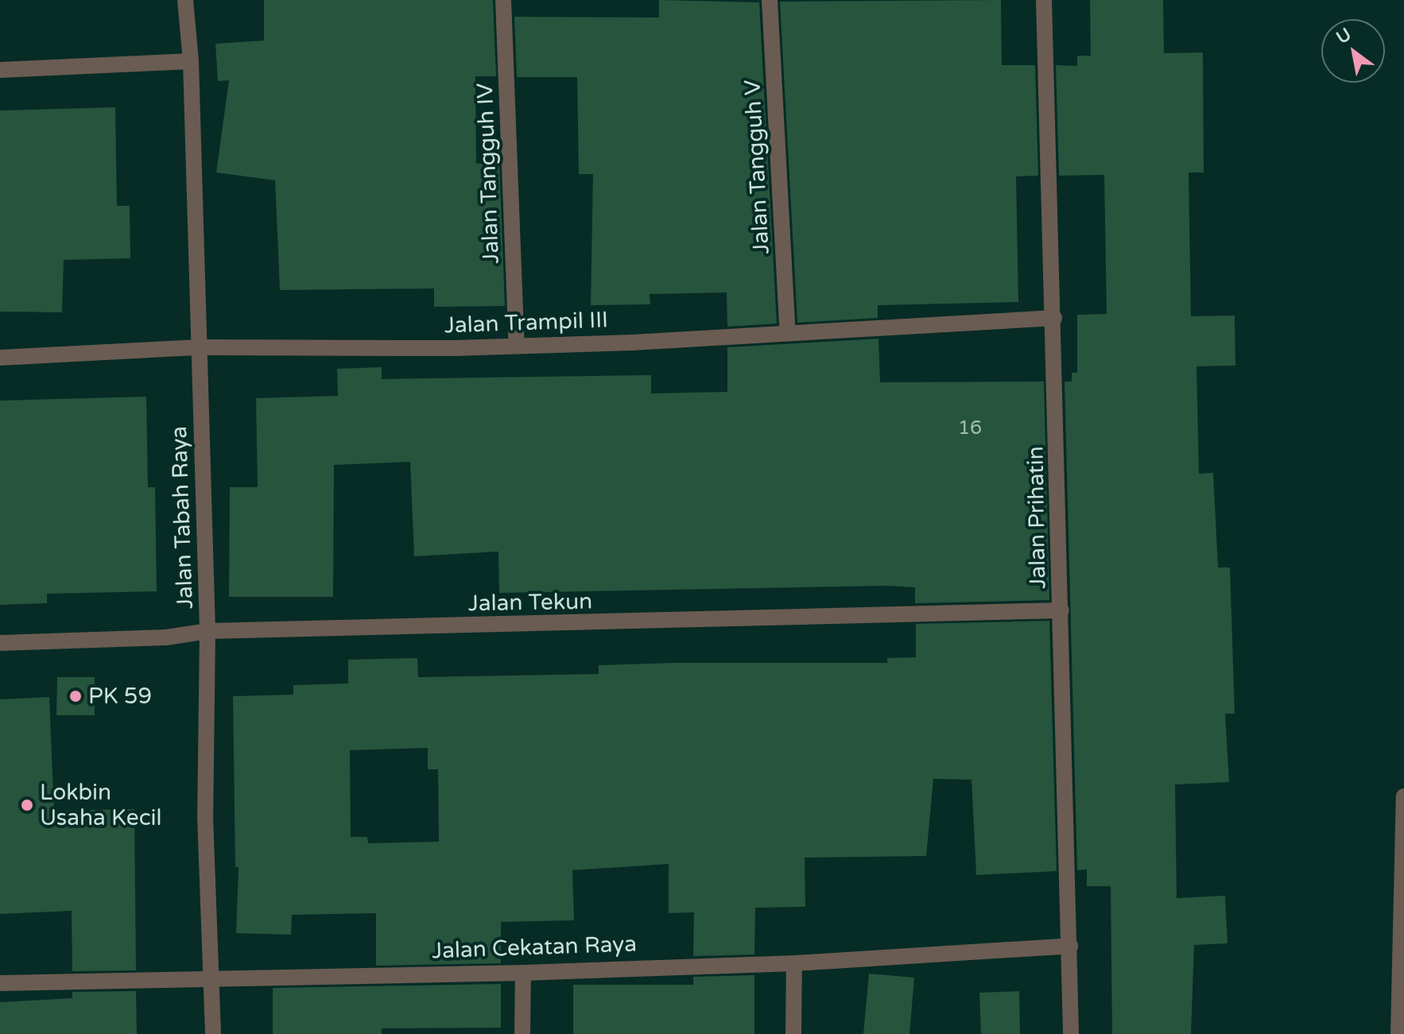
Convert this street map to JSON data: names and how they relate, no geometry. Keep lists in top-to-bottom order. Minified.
{"streets":{"street":["Jalan Tangguh V","Jalan Tangguh IV","Jalan Trampil III","Jalan Tabah Raya","Jalan Prihatin","Jalan Tekun","Jalan Cekatan Raya"]},"crossings":[["Jalan Tangguh V","Jalan Trampil III"],["Jalan Tangguh IV","Jalan Trampil III"],["Jalan Trampil III","Jalan Tabah Raya"],["Jalan Trampil III","Jalan Prihatin"],["Jalan Tabah Raya","Jalan Tekun"],["Jalan Tabah Raya","Jalan Cekatan Raya"],["Jalan Prihatin","Jalan Tekun"],["Jalan Prihatin","Jalan Cekatan Raya"]],"places":["PK 59","Lokbin Usaha Kecil"],"house_numbers":["16"],"north":"top left"}
